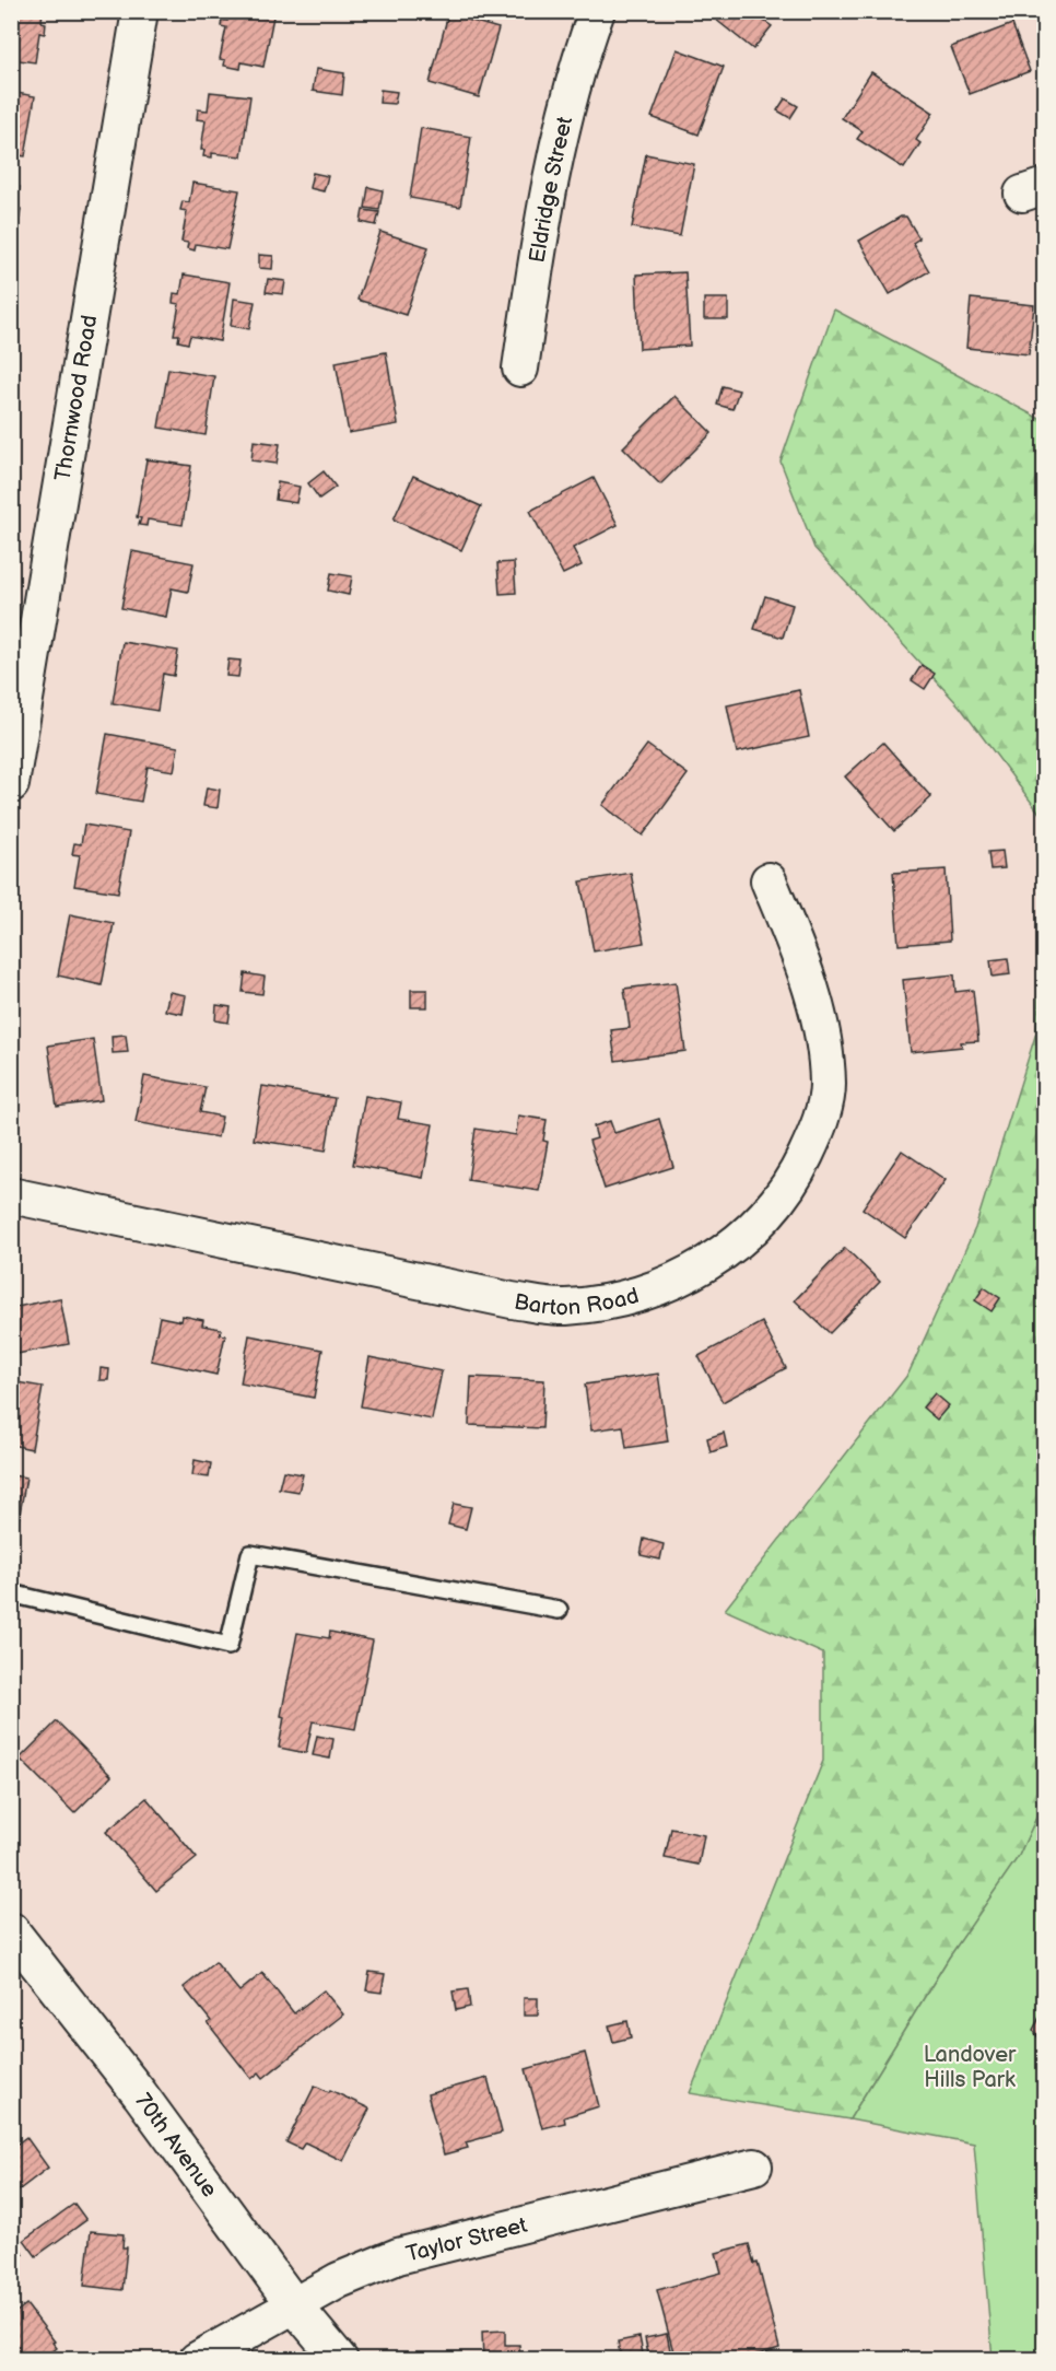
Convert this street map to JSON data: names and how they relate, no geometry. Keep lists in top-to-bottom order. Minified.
{"streets":{"street":["Eldridge Street","Thornwood Road","Barton Road","70th Avenue","Taylor Street"]},"crossings":[["70th Avenue","Taylor Street"]],"parks":["Landover Hills Park"]}
